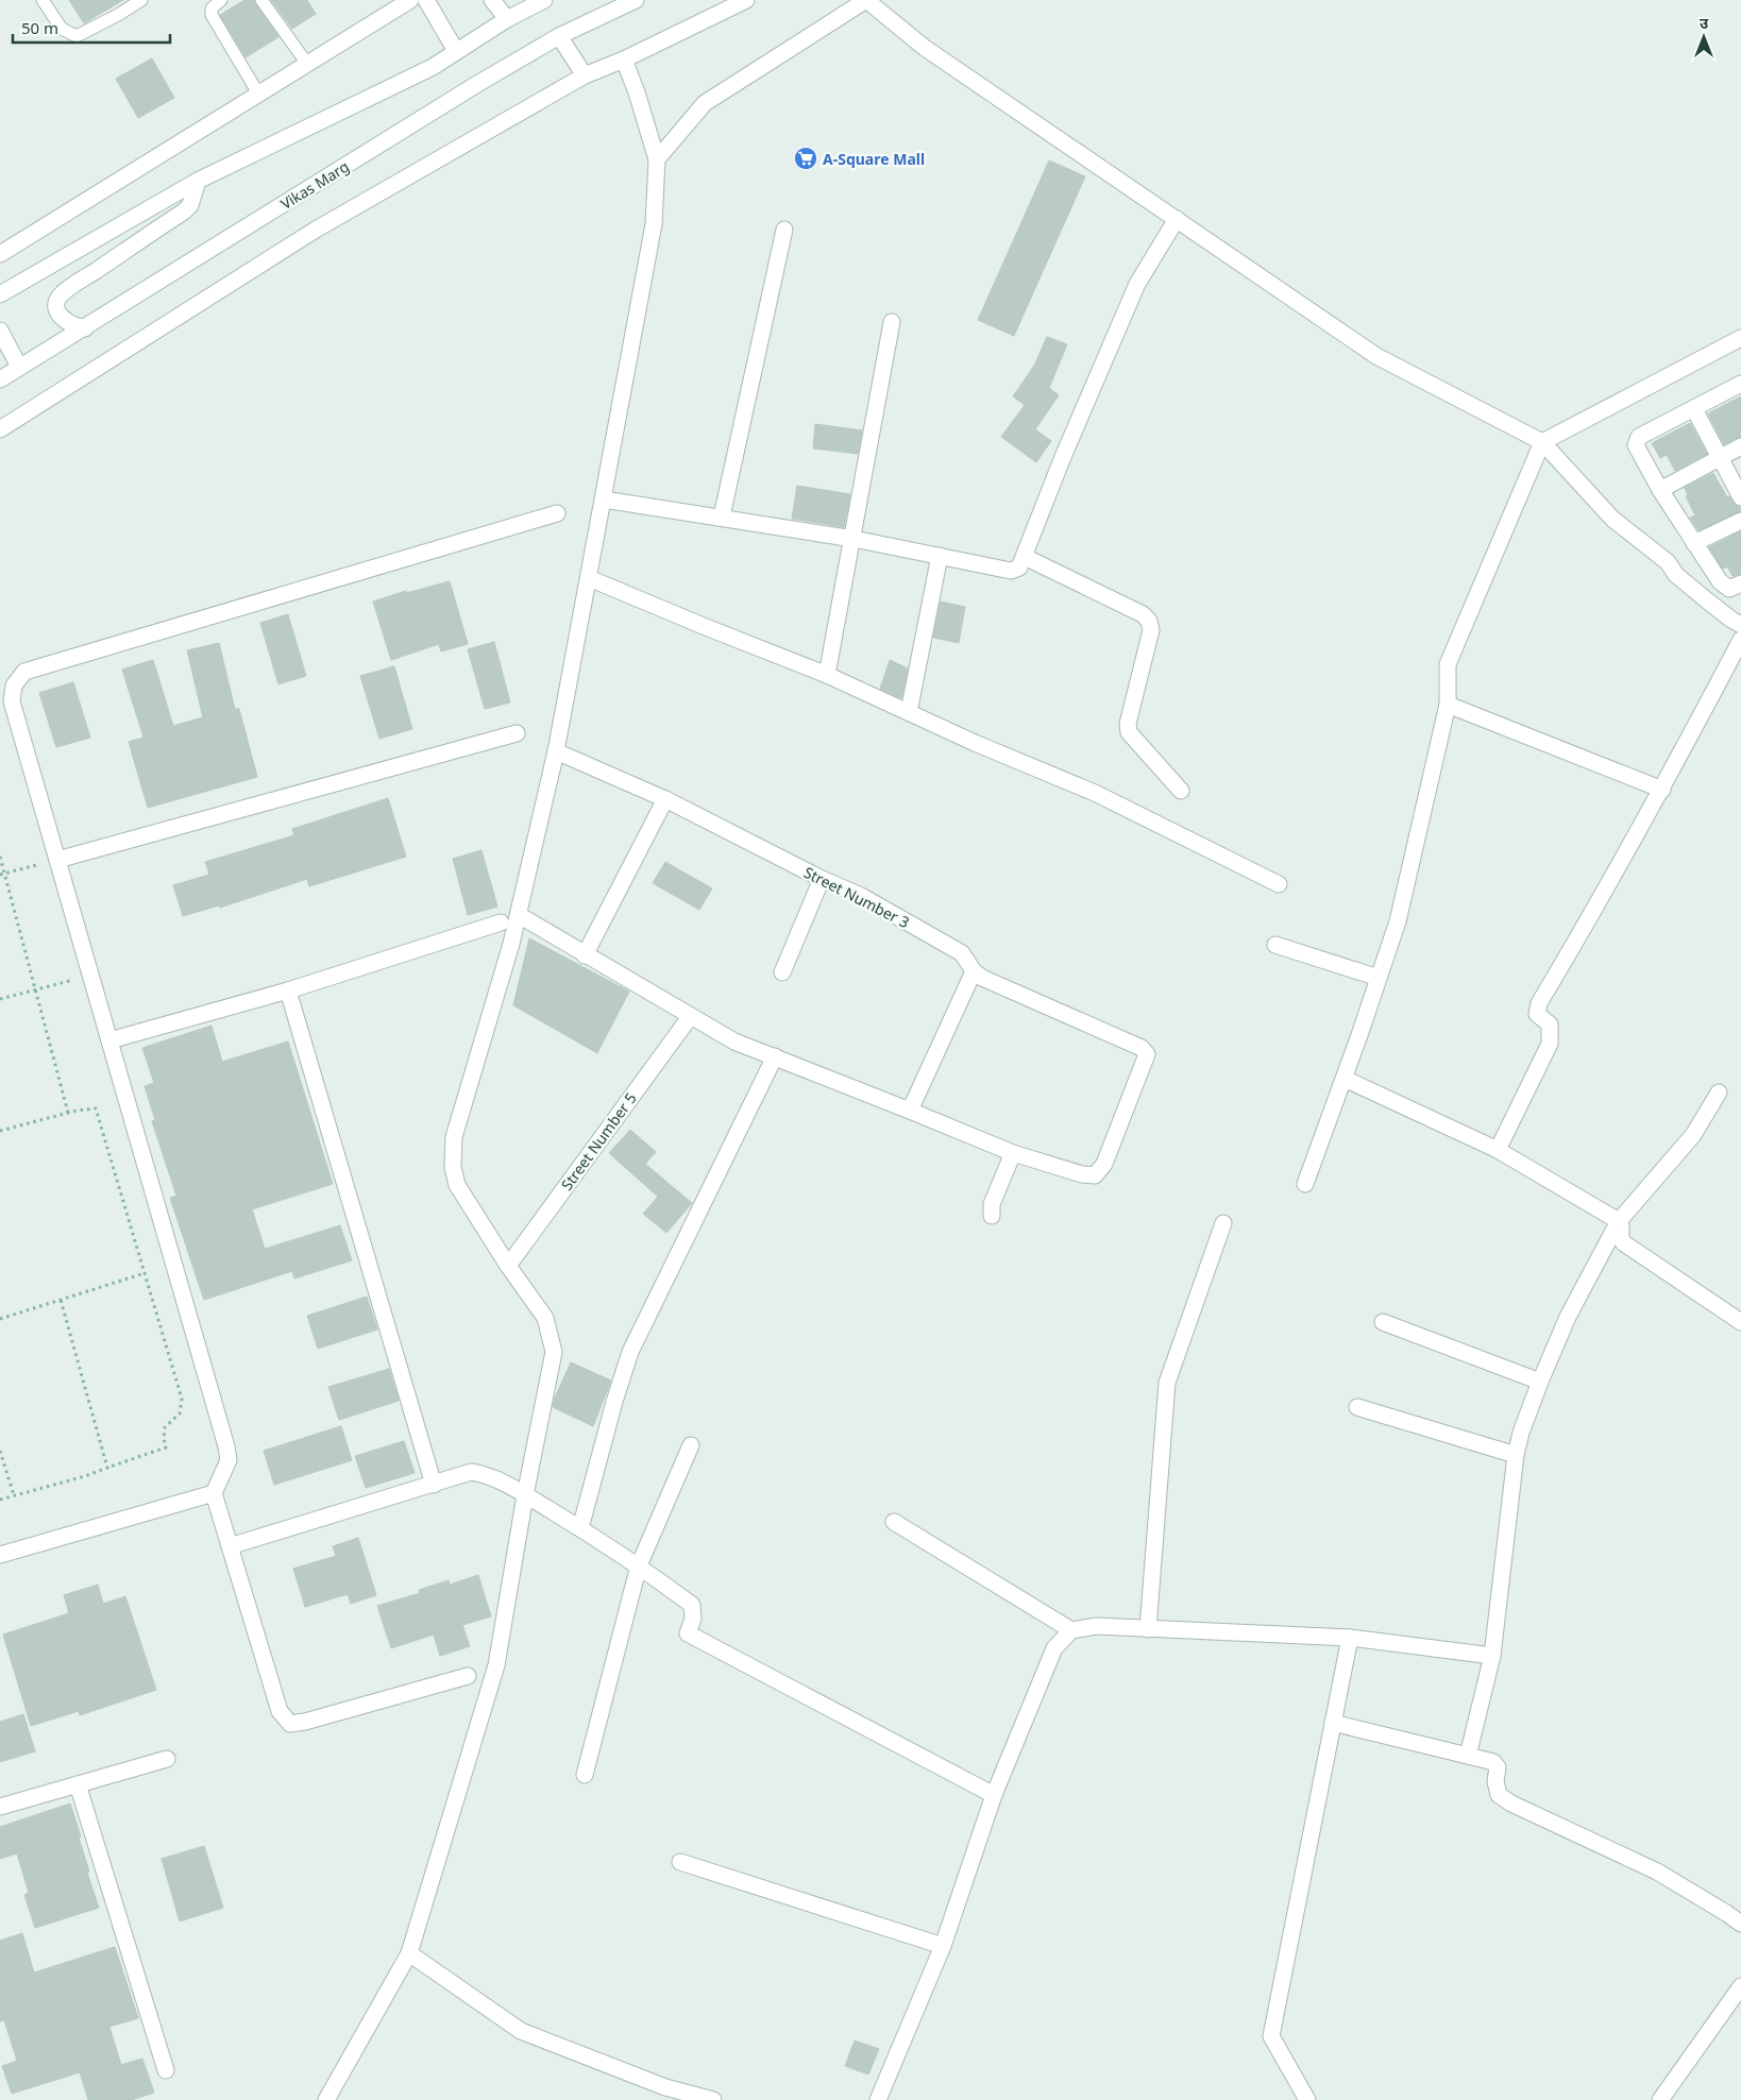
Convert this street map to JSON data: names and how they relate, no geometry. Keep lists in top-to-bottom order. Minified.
{"streets":{"street":["Vikas Marg","Street Number 3","Street Number 5"]},"places":{"supermarket":["A-Square Mall"]},"scale_bar":"50 m","north":"top"}
